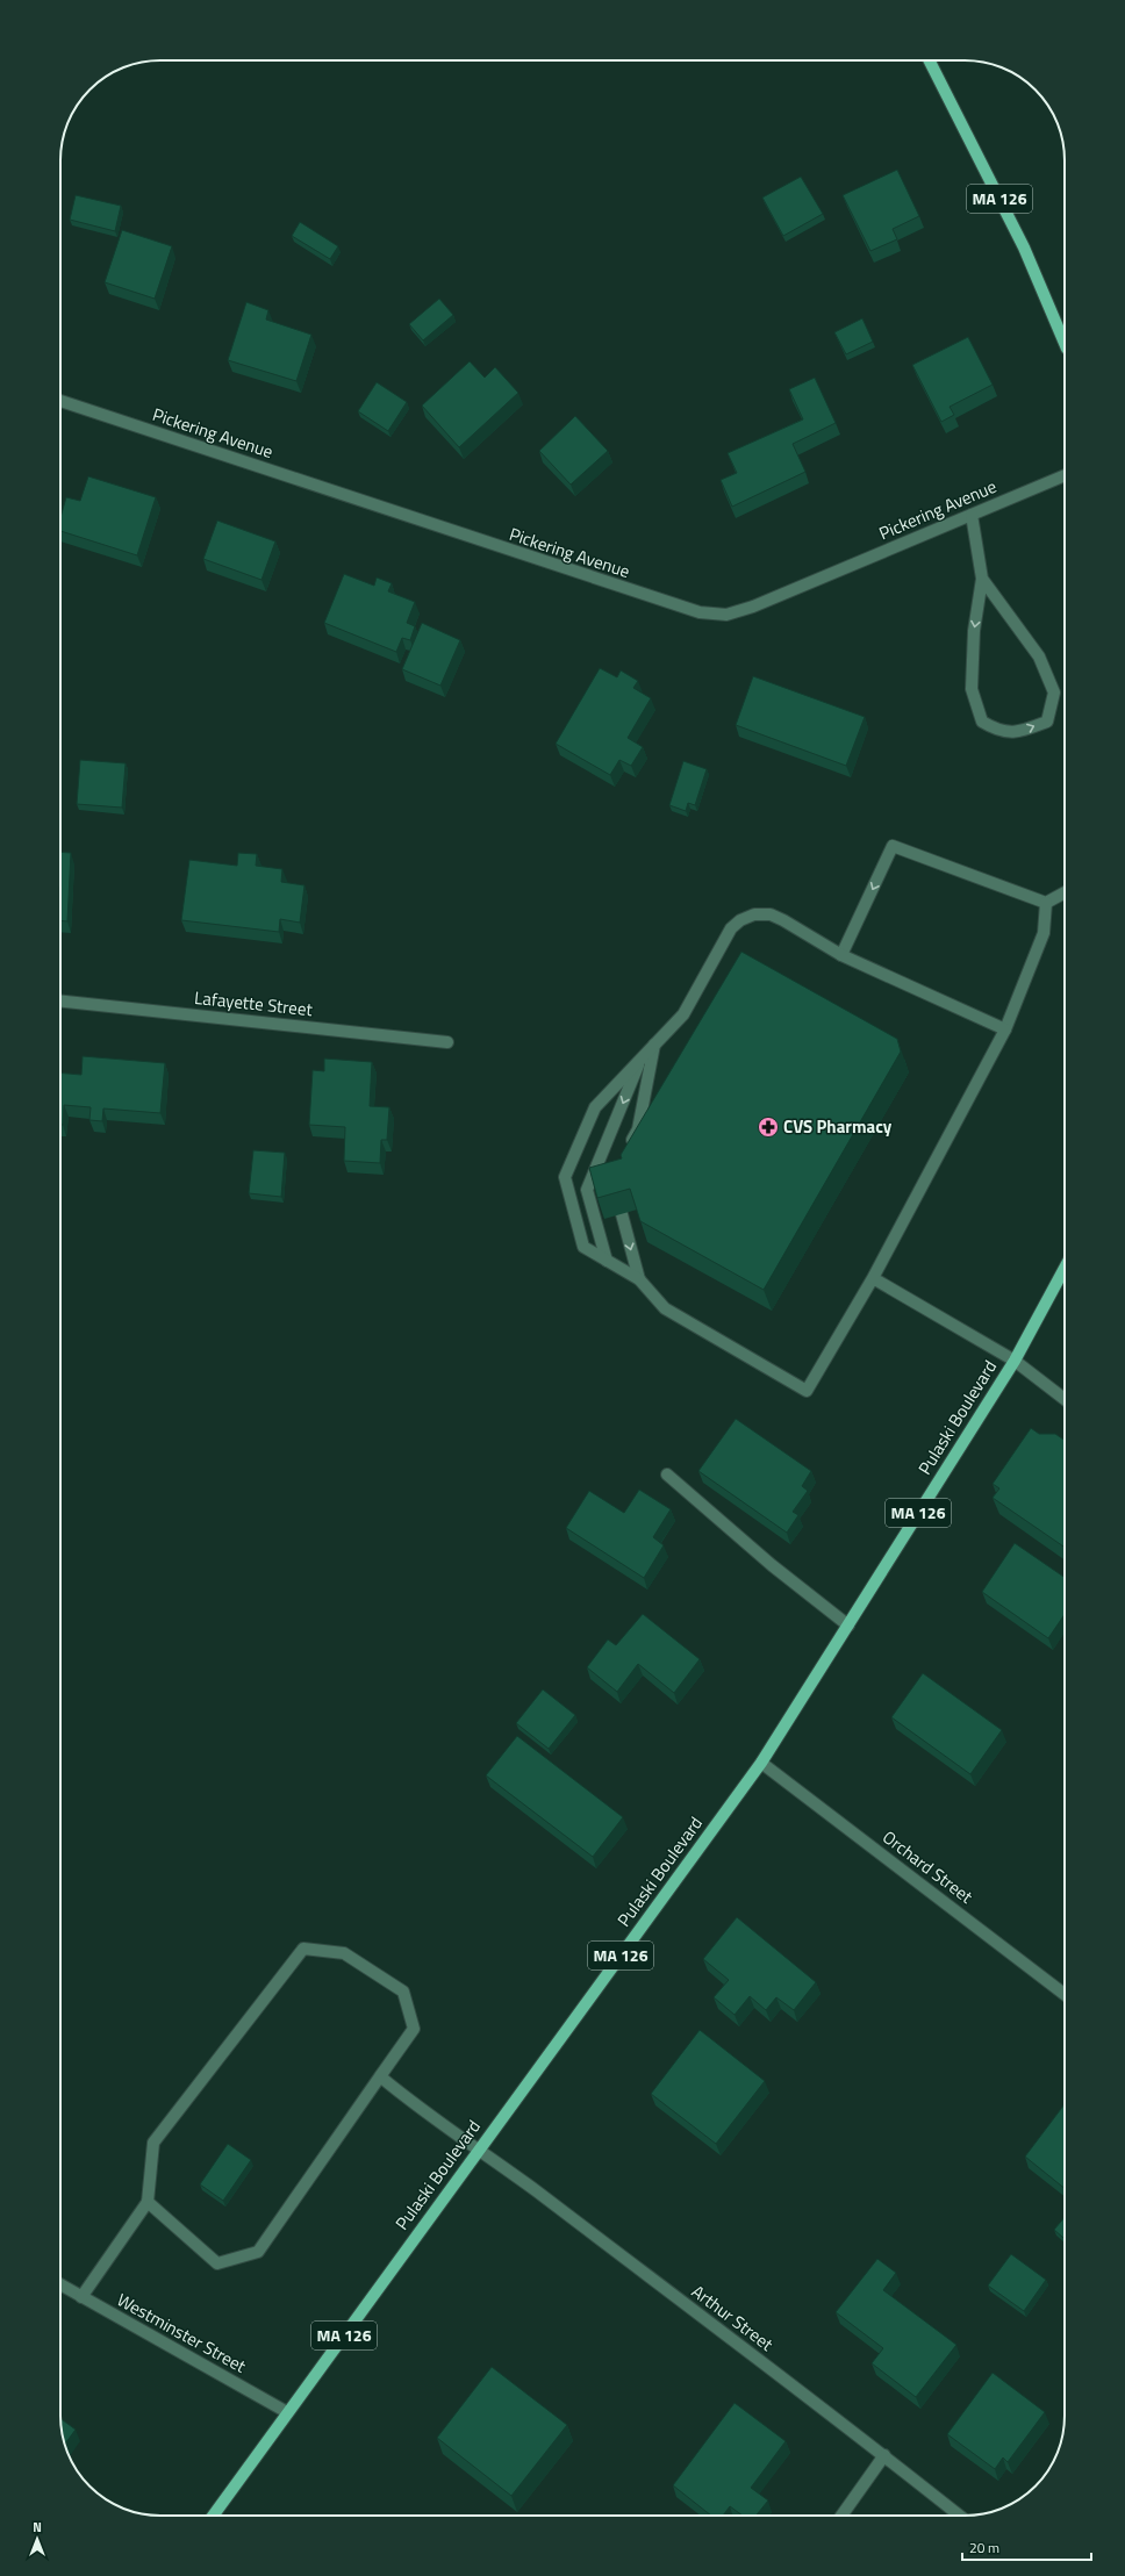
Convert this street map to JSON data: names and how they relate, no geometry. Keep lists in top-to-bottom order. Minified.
{"streets":{"main road":["MA 126","Pulaski Boulevard"],"street":["Pickering Avenue","Lafayette Street","Orchard Street","Arthur Street","Westminster Street"]},"crossings":[["Pulaski Boulevard","Orchard Street"],["Pulaski Boulevard","Arthur Street"],["Pulaski Boulevard","Westminster Street"]],"places":{"pharmacy":["CVS Pharmacy"]},"scale_bar":"20 m","north":"top"}
